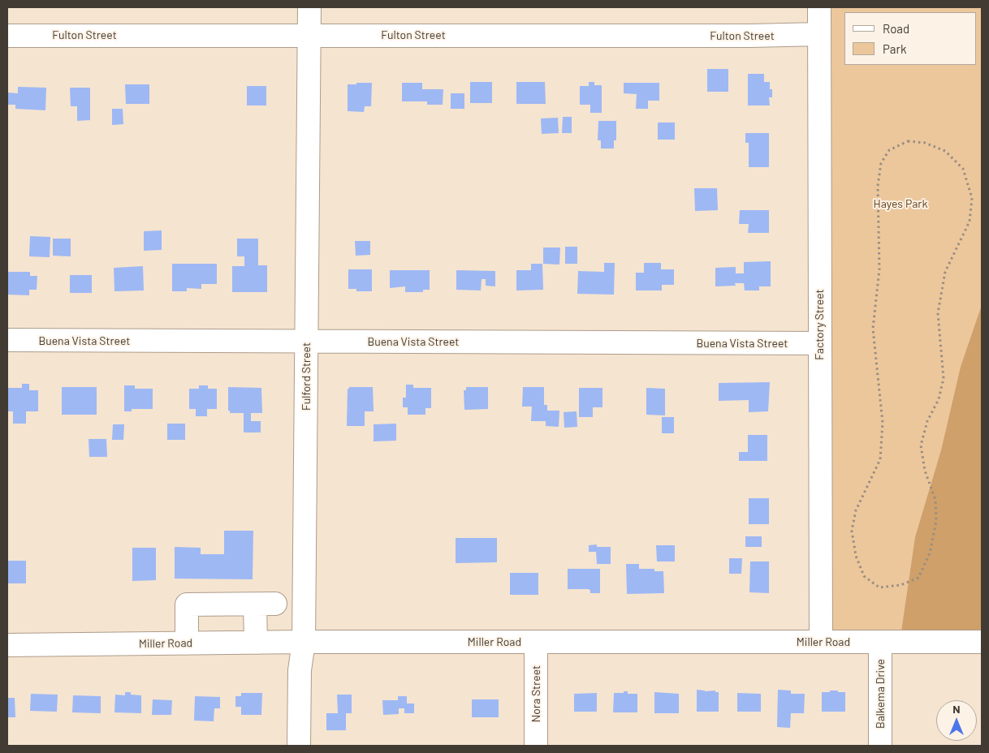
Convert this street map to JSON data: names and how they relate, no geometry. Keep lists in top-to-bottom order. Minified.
{"streets":{"street":["Fulton Street","Factory Street","Buena Vista Street","Fulford Street","Miller Road","Nora Street","Balkema Drive"]},"crossings":[["Fulton Street","Factory Street"],["Fulton Street","Fulford Street"],["Factory Street","Buena Vista Street"],["Factory Street","Miller Road"],["Buena Vista Street","Fulford Street"],["Fulford Street","Miller Road"],["Miller Road","Nora Street"],["Miller Road","Balkema Drive"]],"parks":["Hayes Park"],"legend":["Road","Park"],"north":"top"}
